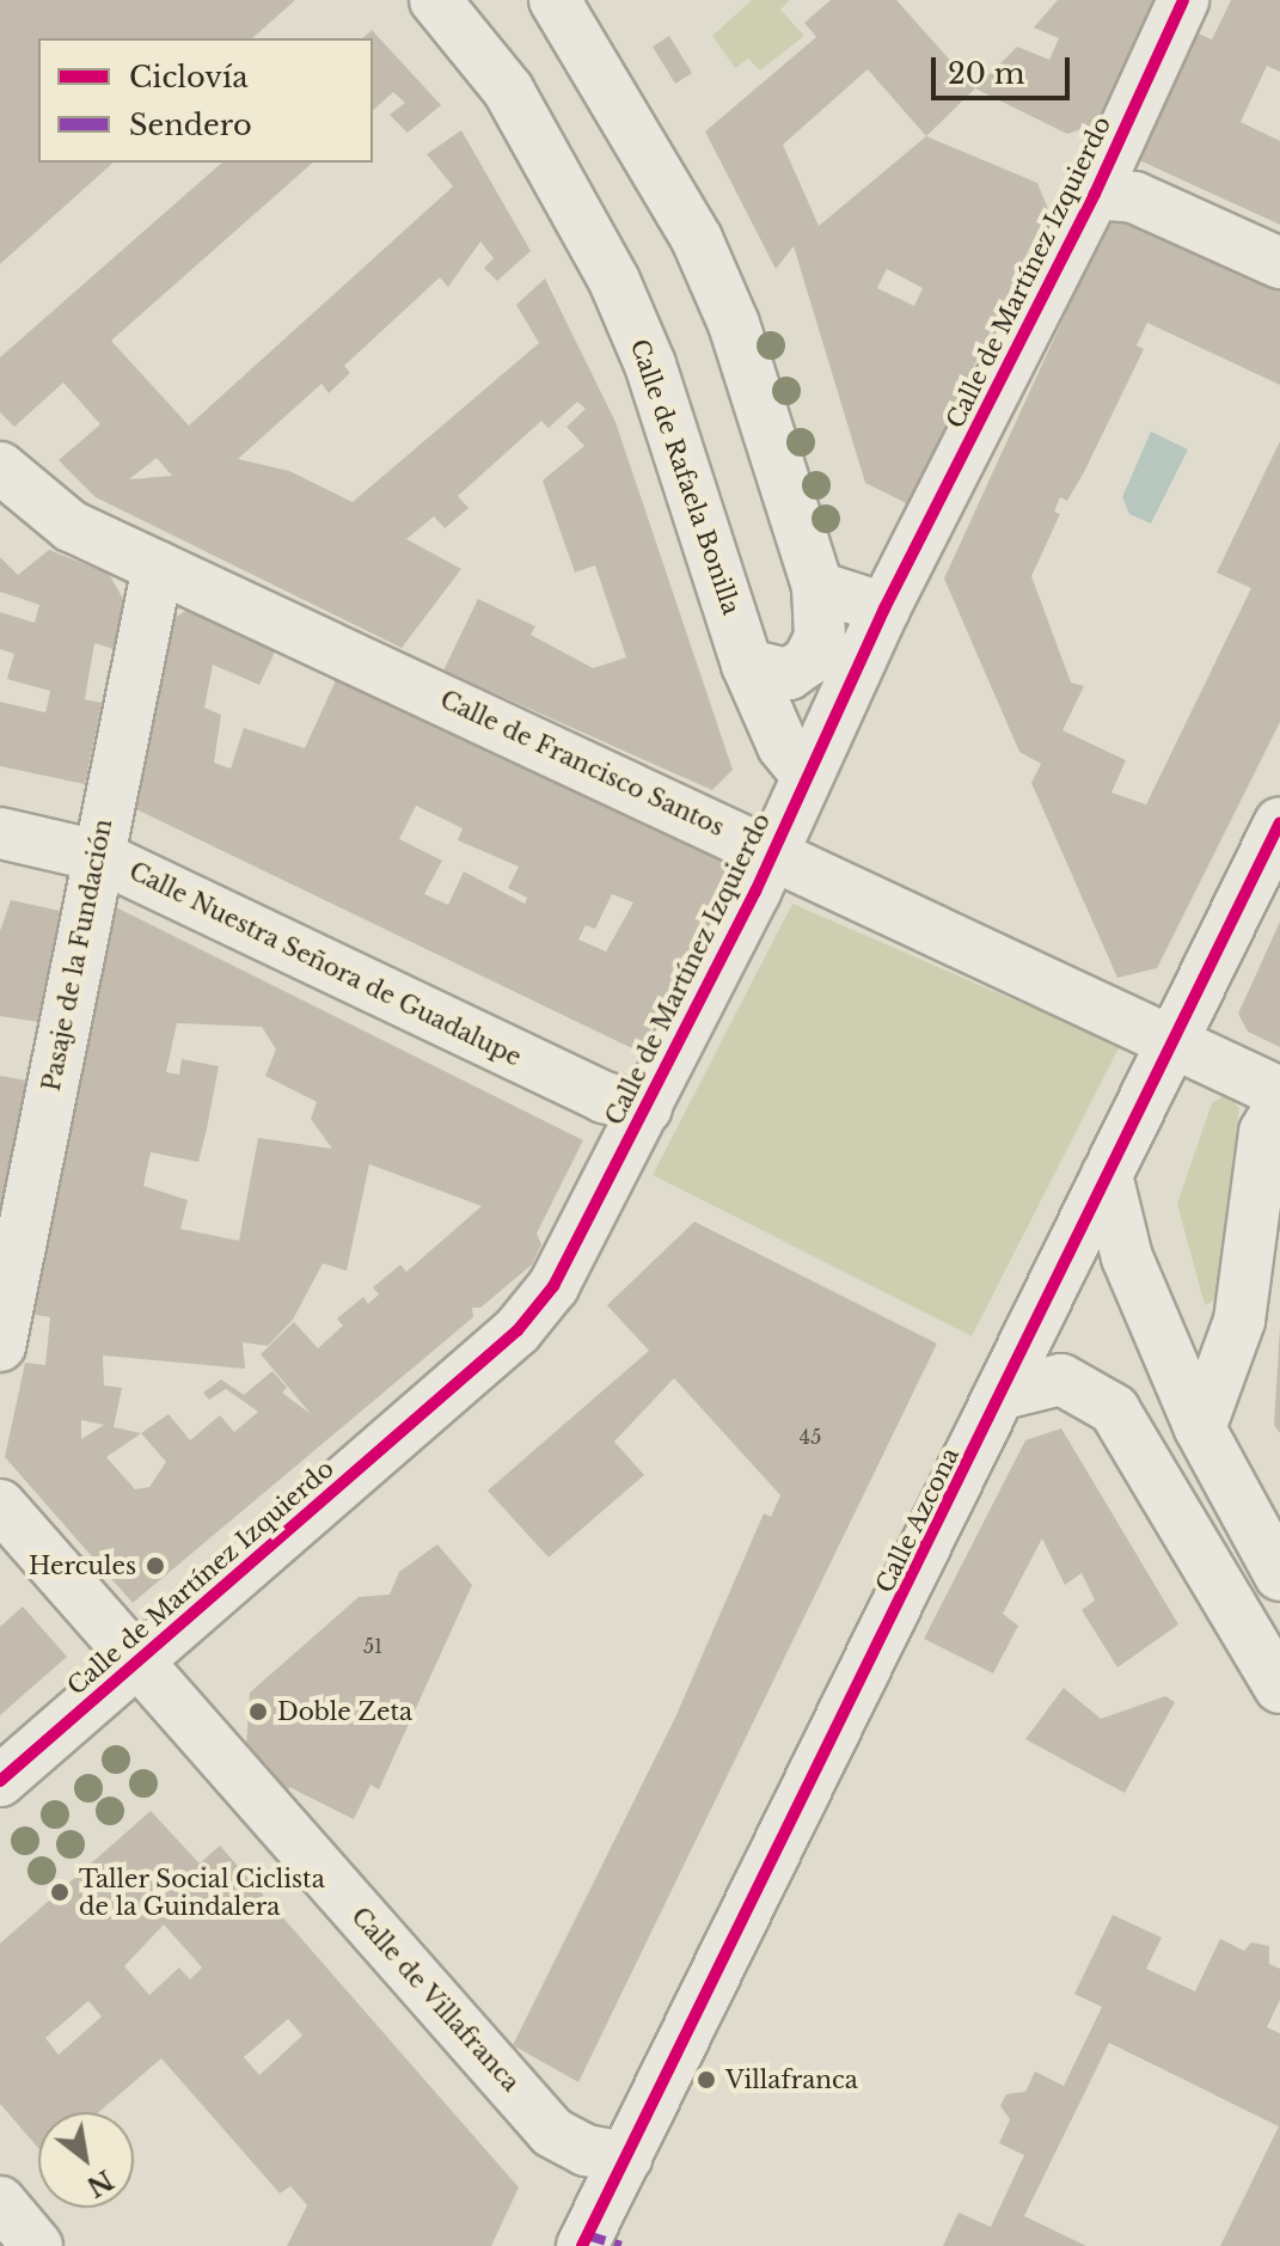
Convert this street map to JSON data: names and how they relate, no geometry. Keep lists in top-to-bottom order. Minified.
{"streets":{"street":["Calle de Martínez Izquierdo","Calle de Rafaela Bonilla","Calle de Francisco Santos","Pasaje de la Fundación","Calle Nuestra Señora de Guadalupe","Calle Azcona","Calle de Villafranca"]},"crossings":[["Calle de Martínez Izquierdo","Calle de Rafaela Bonilla"],["Calle de Martínez Izquierdo","Calle de Francisco Santos"],["Calle de Martínez Izquierdo","Calle Nuestra Señora de Guadalupe"],["Calle de Martínez Izquierdo","Calle de Villafranca"],["Calle de Francisco Santos","Pasaje de la Fundación"],["Calle de Francisco Santos","Calle Azcona"],["Pasaje de la Fundación","Calle Nuestra Señora de Guadalupe"],["Calle Azcona","Calle de Villafranca"]],"places":["Hercules","Doble Zeta","Taller Social Ciclista de la Guindalera","Villafranca"],"house_numbers":["45","51"],"legend":["Ciclovía","Sendero"],"scale_bar":"20 m","north":"bottom right"}
